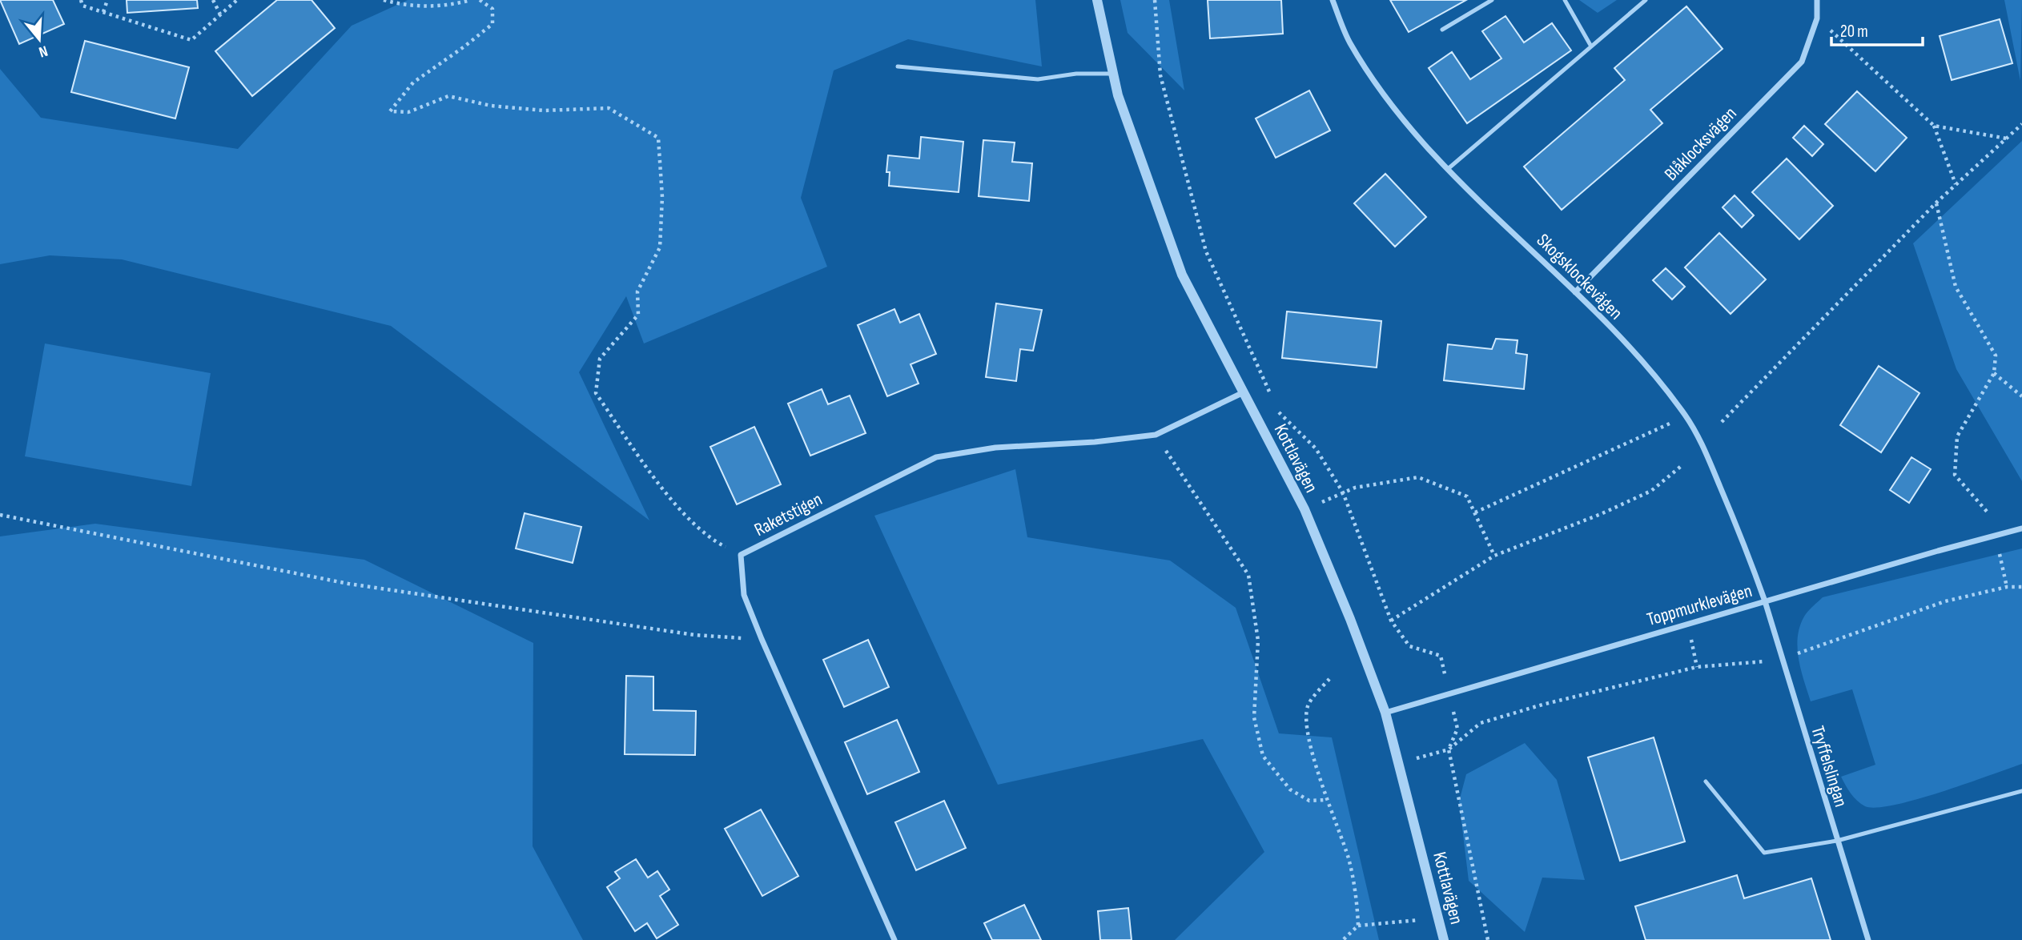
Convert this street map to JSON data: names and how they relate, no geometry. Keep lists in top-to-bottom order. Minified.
{"streets":{"street":["Blåklocksvägen","Skogsklockevägen","Kottlavägen","Raketstigen","Toppmurklevägen","Tryffelslingan"]},"crossings":[["Blåklocksvägen","Skogsklockevägen"],["Skogsklockevägen","Toppmurklevägen"],["Skogsklockevägen","Tryffelslingan"],["Kottlavägen","Raketstigen"],["Kottlavägen","Toppmurklevägen"],["Toppmurklevägen","Tryffelslingan"]],"scale_bar":"20 m","north":"bottom"}
